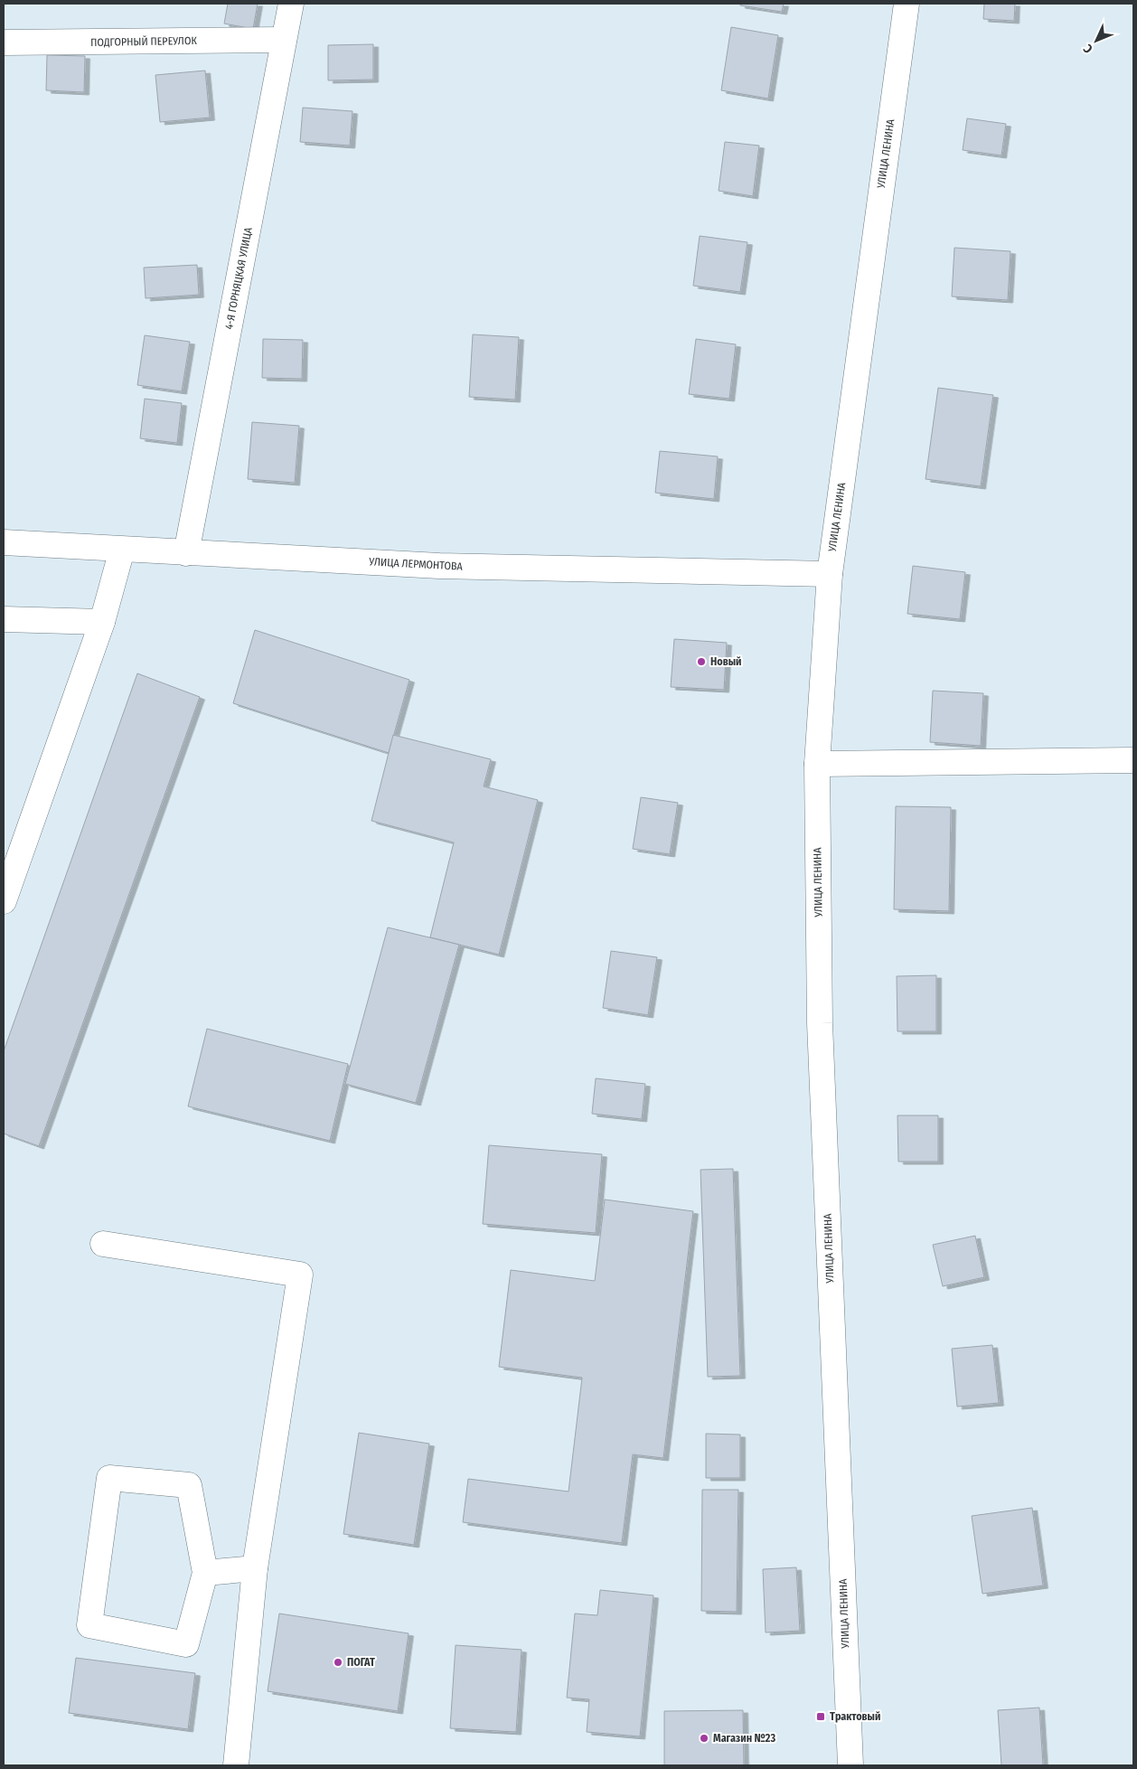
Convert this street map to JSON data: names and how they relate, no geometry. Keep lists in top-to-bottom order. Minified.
{"streets":{"street":["ПОДГОРНЫЙ ПЕРЕУЛОК","УЛИЦА ЛЕНИНА","4-Я ГОРНЯЦКАЯ УЛИЦА","УЛИЦА ЛЕРМОНТОВА"]},"crossings":[["ПОДГОРНЫЙ ПЕРЕУЛОК","4-Я ГОРНЯЦКАЯ УЛИЦА"],["УЛИЦА ЛЕНИНА","УЛИЦА ЛЕРМОНТОВА"],["4-Я ГОРНЯЦКАЯ УЛИЦА","УЛИЦА ЛЕРМОНТОВА"]],"places":{"other":["Новый","ПОГАТ","Магазин №23"],"transit":["Трактовый"]},"north":"bottom left"}
